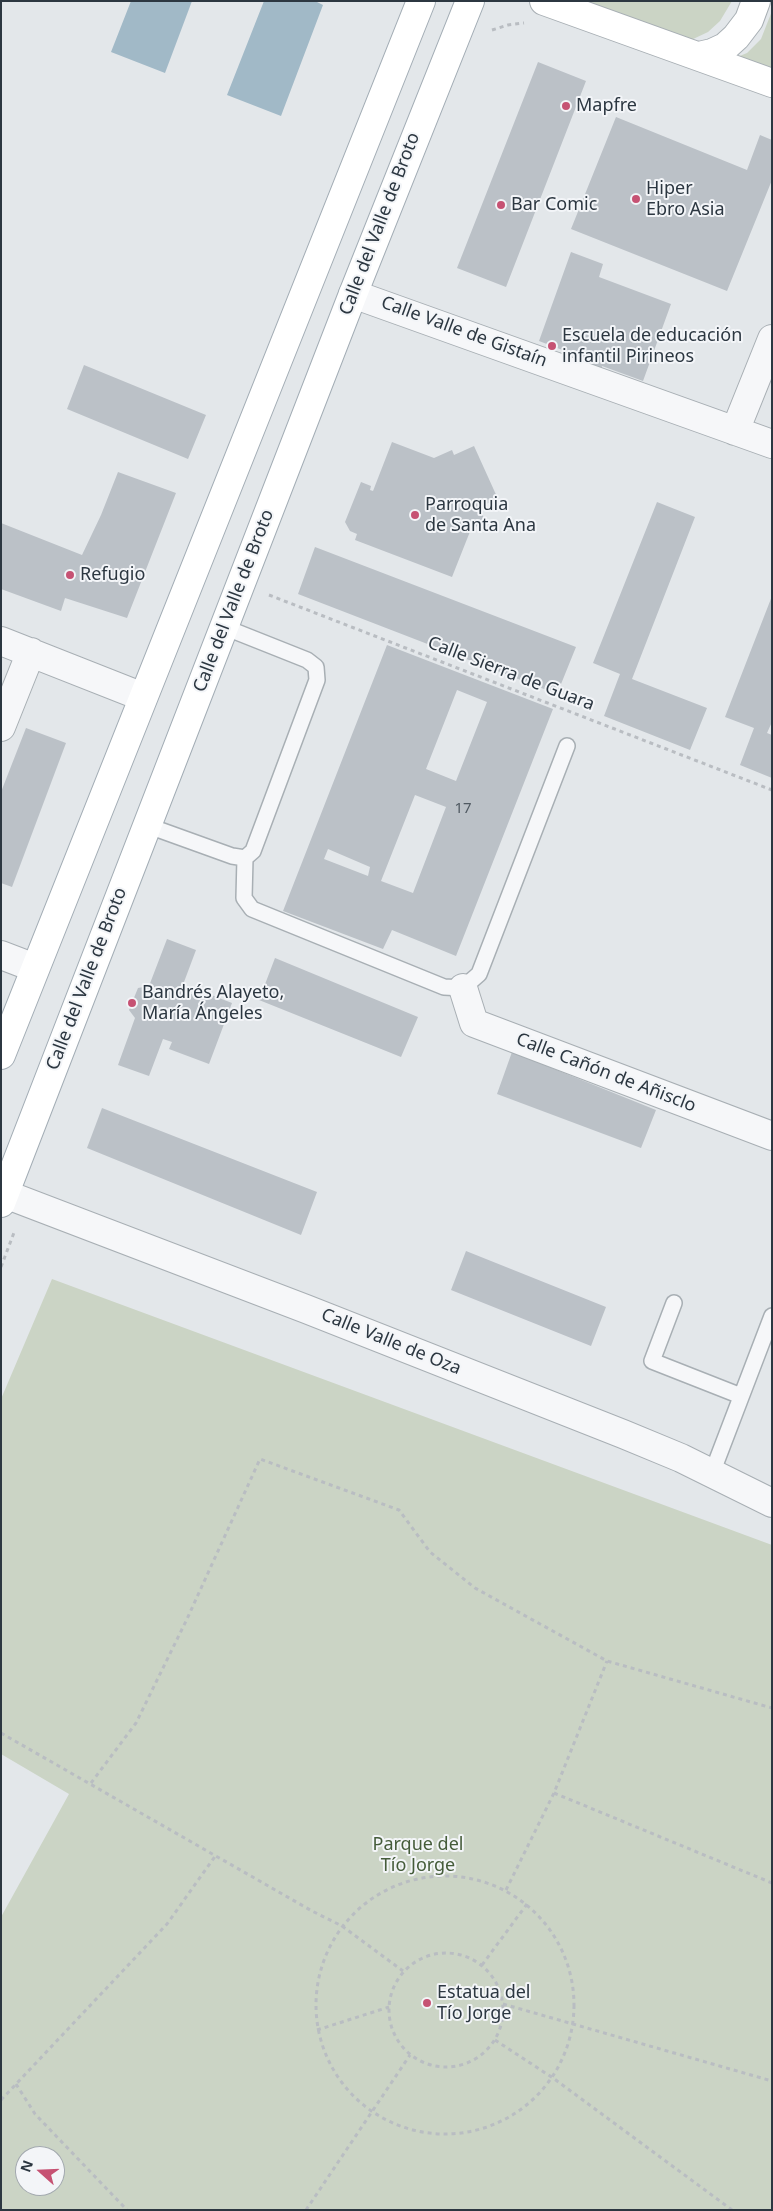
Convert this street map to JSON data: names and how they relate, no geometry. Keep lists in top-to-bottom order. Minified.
{"streets":{"main road":["Calle del Valle de Broto"],"street":["Calle Valle de Gistaín","Calle Cañón de Añisclo","Calle Valle de Oza"],"path":["Calle Sierra de Guara"]},"crossings":[["Calle del Valle de Broto","Calle Valle de Gistaín"],["Calle del Valle de Broto","Calle Sierra de Guara"],["Calle del Valle de Broto","Calle Valle de Oza"]],"parks":["Parque del Tío Jorge"],"places":["Mapfre","Hiper Ebro Asia","Bar Comic","Escuela de educación infantil Pirineos","Parroquia de Santa Ana","Refugio","Bandrés Alayeto, María Ángeles","Estatua del Tío Jorge"],"house_numbers":["17"],"north":"left"}
